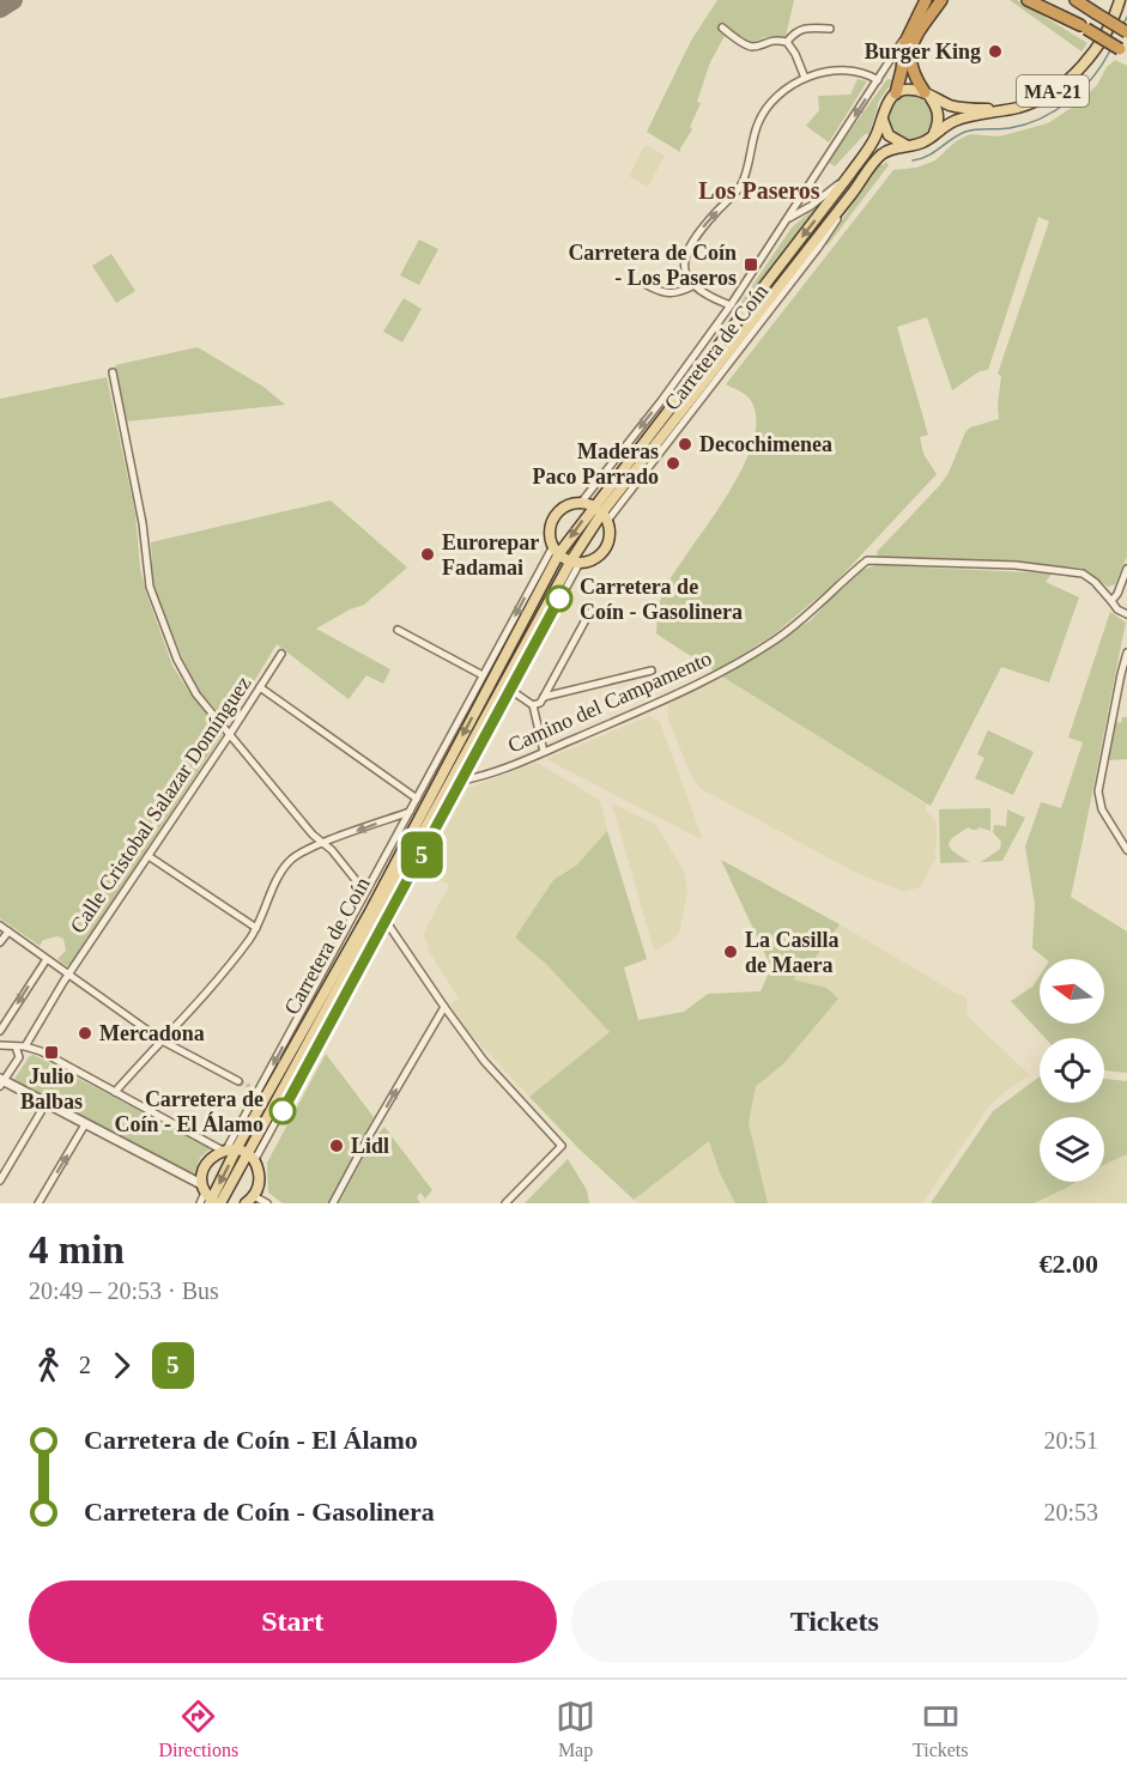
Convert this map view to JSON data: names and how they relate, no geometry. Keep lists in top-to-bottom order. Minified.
{"streets":{"main road":["MA-21","Carretera de Coín"],"street":["Camino del Campamento","Calle Cristobal Salazar Domínguez"]},"crossings":[["Carretera de Coín","Camino del Campamento"]],"districts":["Los Paseros"],"places":{"other":["Burger King","Decochimenea","Maderas Paco Parrado","Eurorepar Fadamai","Carretera de Coín - Gasolinera","La Casilla de Maera","Mercadona","Carretera de Coín - El Álamo","Lidl"],"transit":["Carretera de Coín - Los Paseros","Julio Balbas"]},"lines":["bus line 5"],"north":"left","page":{"on_map":"5","heading":["4 min","20:49 – 20:53 · Bus","€2.00"],"legs":["2","5"],"list":[{"name":"Carretera de Coín - El Álamo","value":"20:51"},{"name":"Carretera de Coín - Gasolinera","value":"20:53"}],"buttons":["Start","Tickets"],"tabs":["Directions","Map","Tickets"]}}
